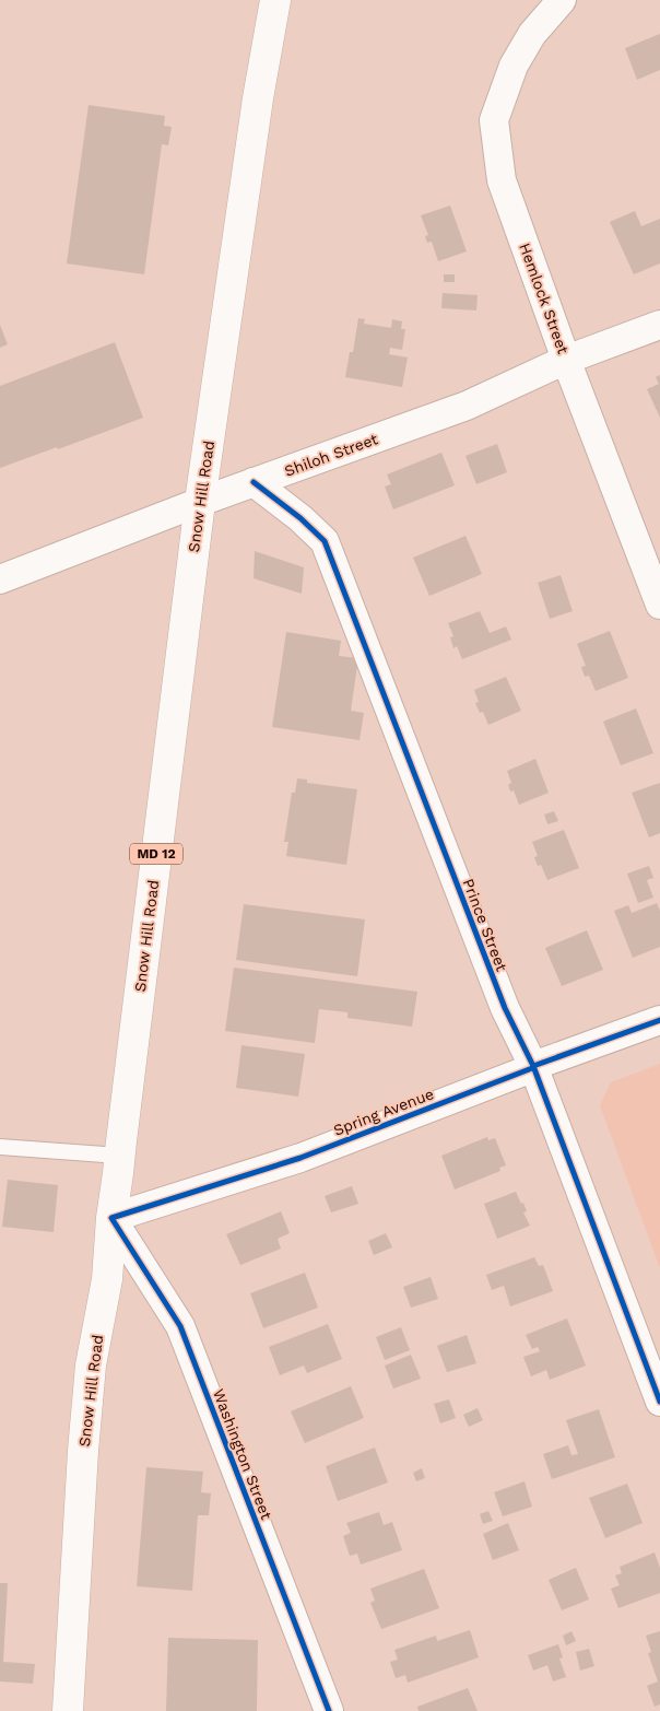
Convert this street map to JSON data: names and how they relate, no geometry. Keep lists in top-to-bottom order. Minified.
{"streets":{"main road":["Snow Hill Road","MD 12"],"street":["Hemlock Street","Shiloh Street","Prince Street","Spring Avenue","Washington Street"]},"crossings":[["Hemlock Street","Shiloh Street"],["Shiloh Street","Snow Hill Road"],["Shiloh Street","Prince Street"],["Snow Hill Road","Spring Avenue"],["Snow Hill Road","Washington Street"],["Prince Street","Spring Avenue"],["Spring Avenue","Washington Street"]]}
